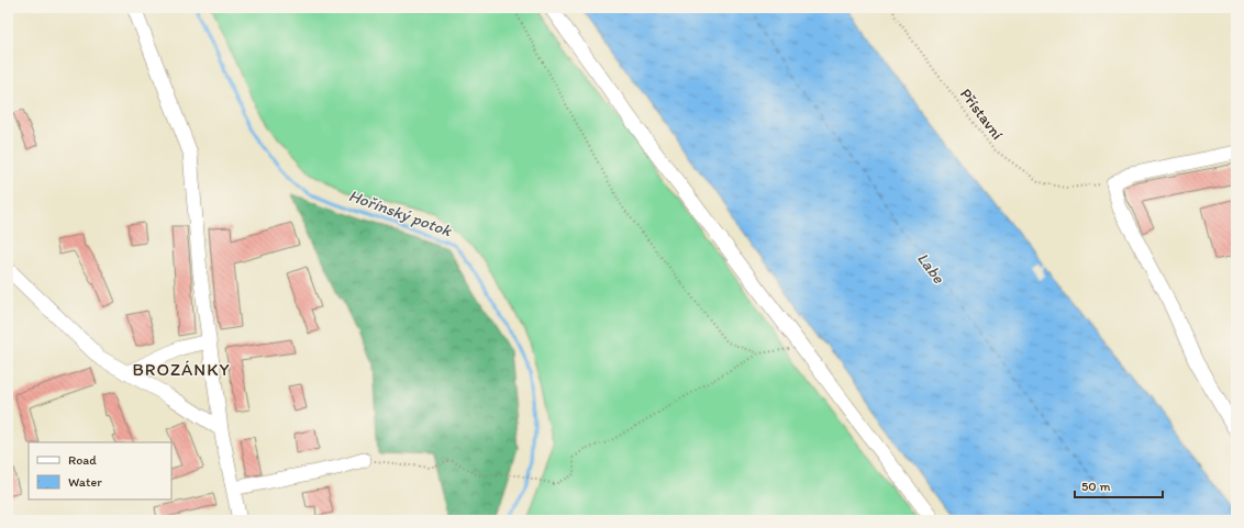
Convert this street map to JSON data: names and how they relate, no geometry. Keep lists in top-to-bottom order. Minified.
{"streets":{"path":["Přístavní"]},"districts":["BROZÁNKY"],"water":["Hořínský potok","Labe"],"legend":["Road","Water"],"scale_bar":"50 m"}
